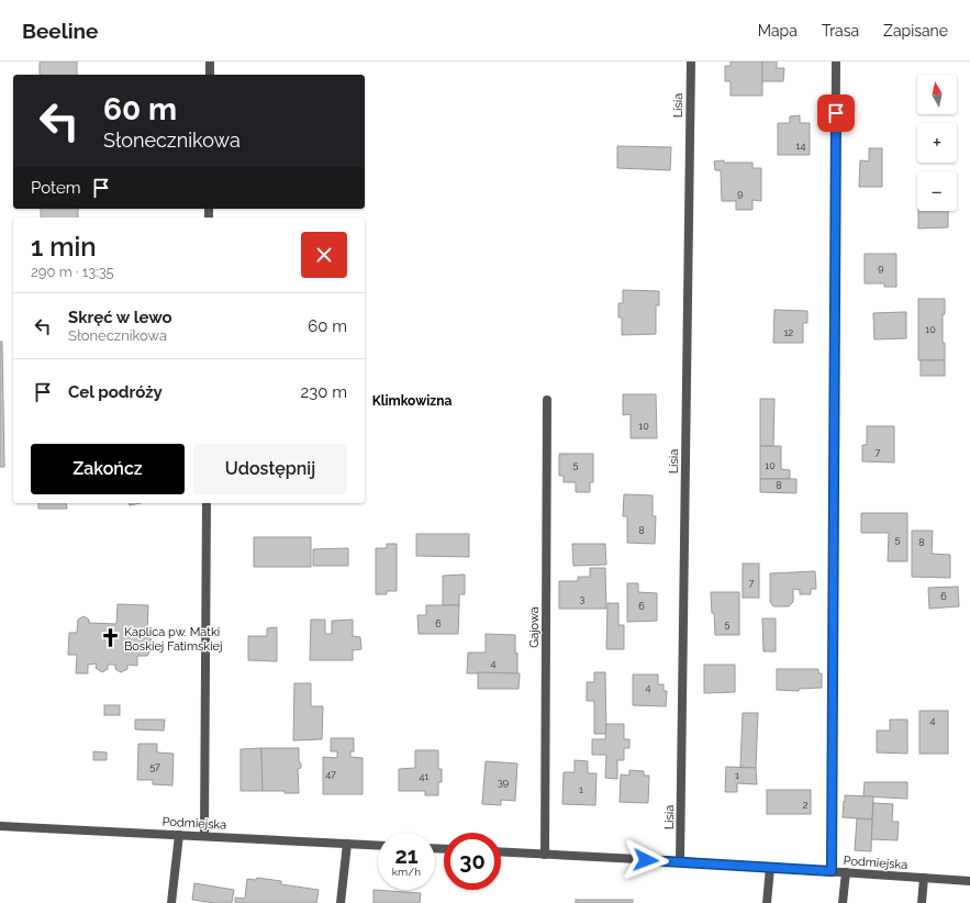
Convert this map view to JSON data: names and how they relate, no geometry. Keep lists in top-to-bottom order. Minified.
{"streets":{"street":["Lisia","Gajowa","Podmiejska"]},"crossings":[["Lisia","Podmiejska"],["Gajowa","Podmiejska"]],"districts":["Klimkowizna"],"places":{"church":["Kaplica pw. Matki Boskiej Fatimskiej"]},"house_numbers":["14","9","9","10","12","10","7","5","10","8","8","5","8","7","6","3","6","6","5","4","4","4","57","47","1","41","39","1","2"],"north":"top","page":{"header":"Beeline","nav":["Mapa","Trasa","Zapisane"],"map_buttons":["+","−"],"turn":["60 m","Słonecznikowa"],"then":"Potem","heading":["1 min","290 m · 13:35"],"list":[{"name":"Skręć w lewo","note":"Słonecznikowa","value":"60 m"},{"name":"Cel podróży","value":"230 m"}],"buttons":["Zakończ","Udostępnij"],"speed":"21 km/h","limit":"30"}}
